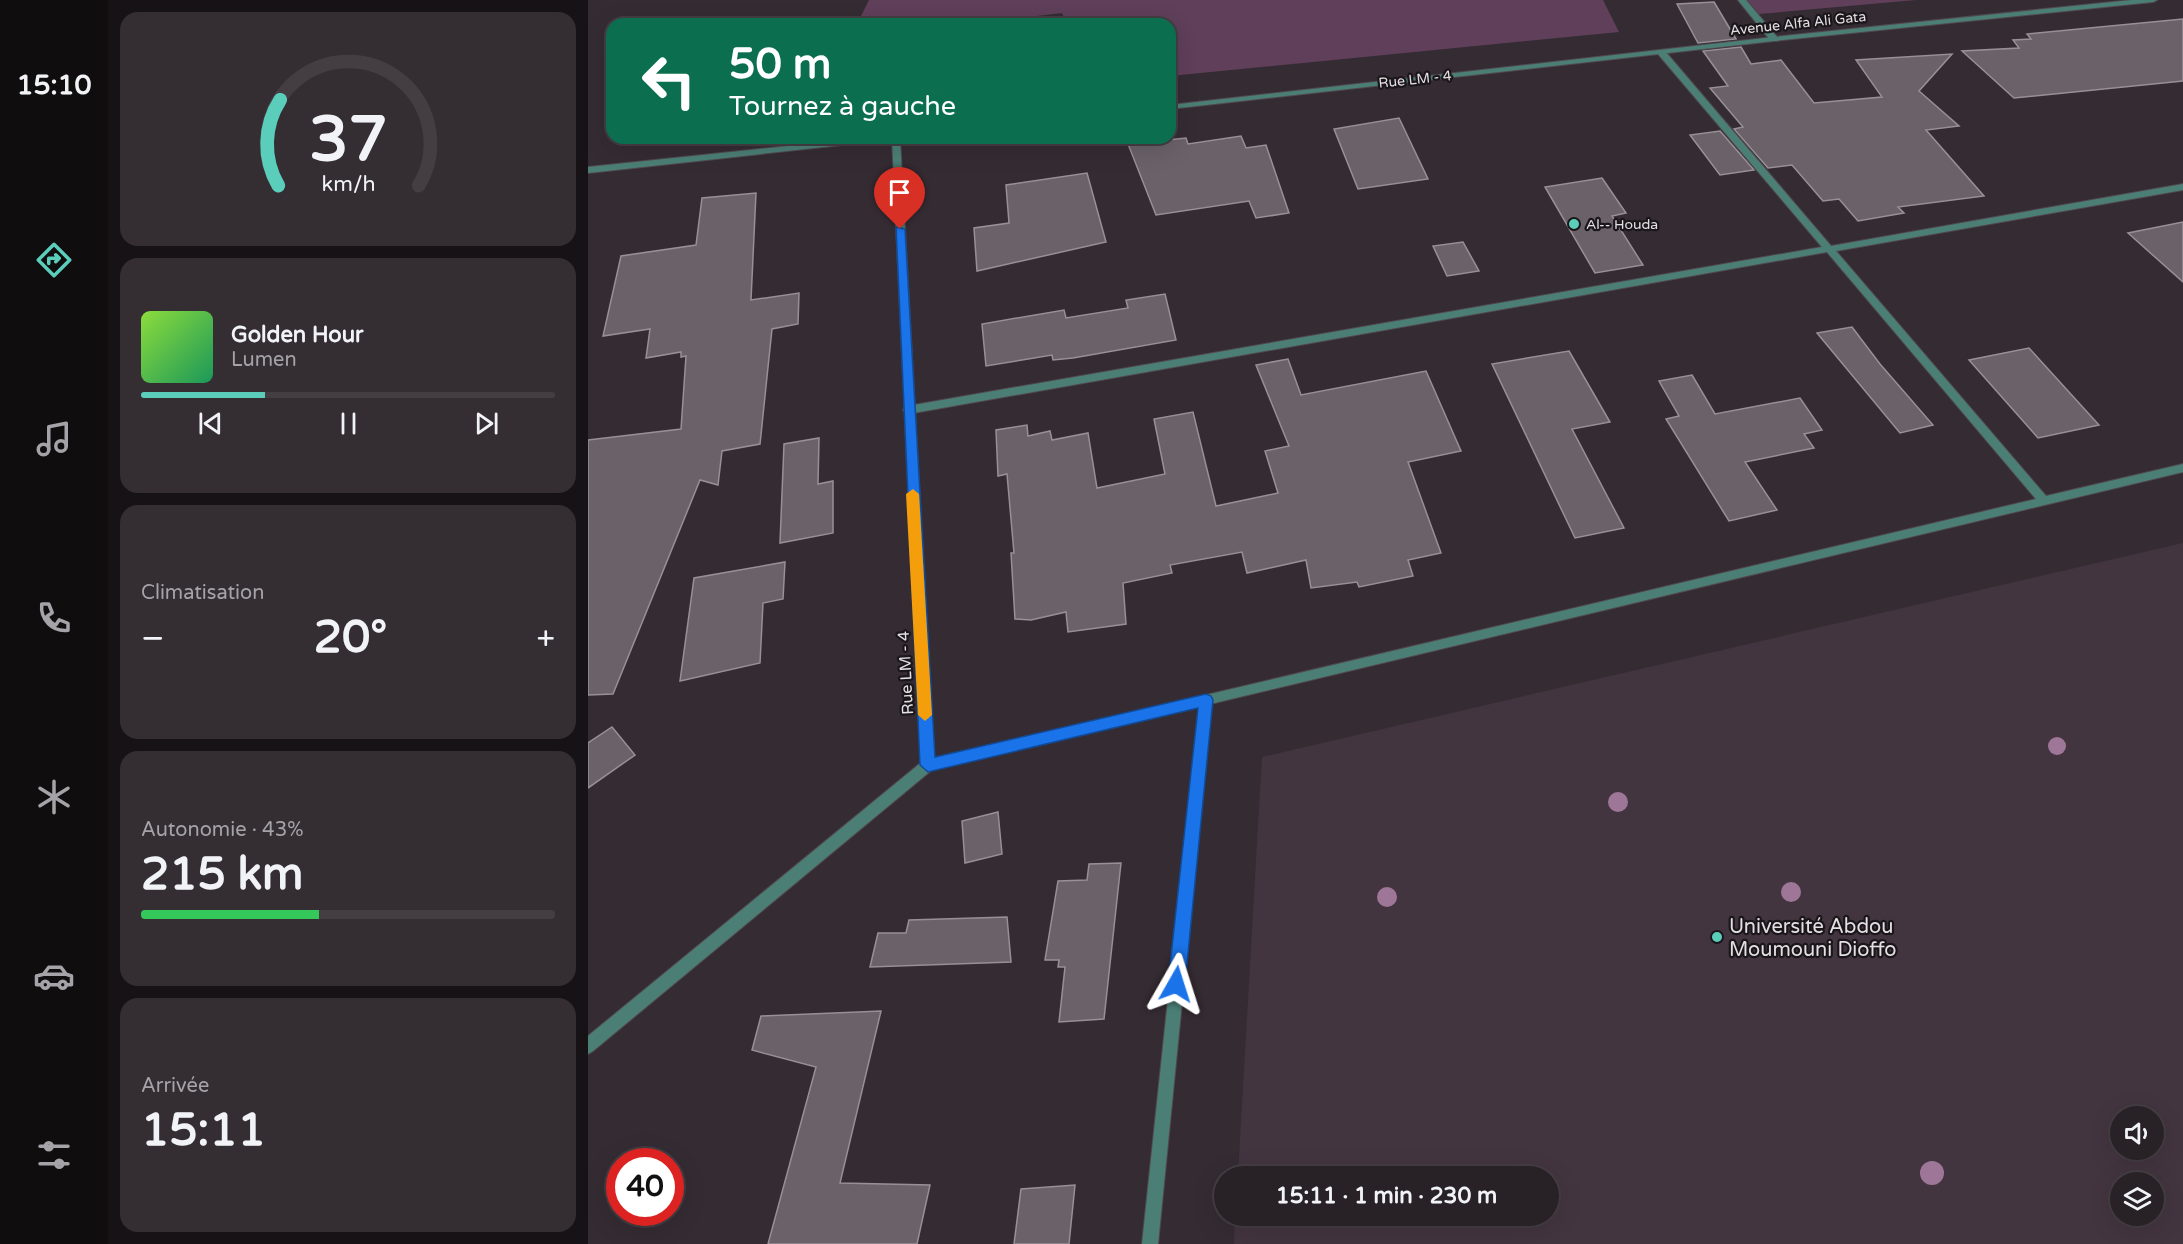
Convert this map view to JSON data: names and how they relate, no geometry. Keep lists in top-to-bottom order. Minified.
{"streets":{"street":["Avenue Alfa Ali Gata","Rue LM - 4"]},"crossings":[["Avenue Alfa Ali Gata","Rue LM - 4"]],"places":["Al-- Houda","Université Abdou Moumouni Dioffo"],"page":{"tabs":"15:10","turn":["50 m","Tournez à gauche"],"song":["Golden Hour","Lumen"],"tile":["Climatisation",["Autonomie · 43%","215 km"],["Arrivée","15:11"]],"heat":["−","20°","+"],"limit":"40","trip":"15:11 · 1 min · 230 m","gauge":["37","km/h"]}}
